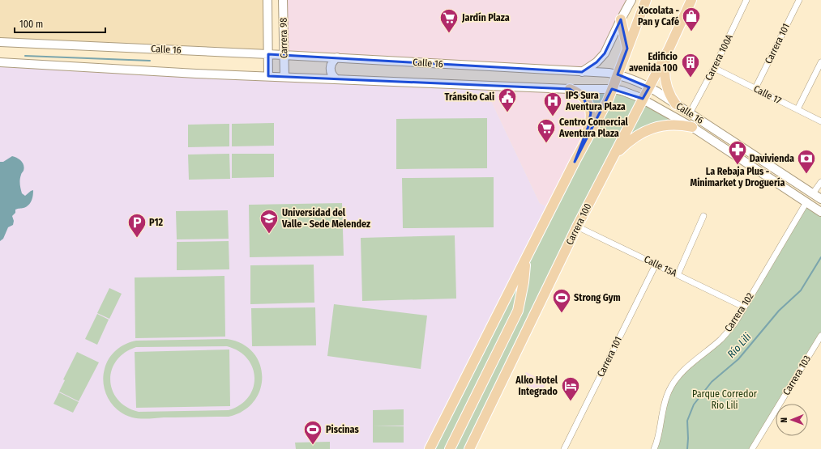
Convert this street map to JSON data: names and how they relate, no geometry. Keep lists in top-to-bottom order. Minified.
{"streets":{"main road":["Carrera 100"],"street":["Carrera 98","Carrera 101","Calle 16","Carrera 100A","Calle 17","Calle 15A","Carrera 102","Carrera 103"]},"crossings":[["Carrera 98","Calle 16"],["Carrera 101","Calle 17"],["Carrera 101","Calle 15A"],["Calle 16","Carrera 100A"],["Calle 16","Carrera 100"],["Calle 16","Carrera 102"],["Carrera 100A","Calle 17"],["Carrera 100","Calle 15A"],["Calle 15A","Carrera 102"]],"water":["Río Lili"],"parks":["Parque Corredor Rio Lili"],"places":{"shop":["Xocolata - Pan y Café"],"supermarket":["Jardín Plaza","Centro Comercial Aventura Plaza"],"building":["Edificio avenida 100"],"public building":["Tránsito Cali"],"hospital":["IPS Sura Aventura Plaza"],"pharmacy":["La Rebaja Plus - Minimarket y Droguería"],"bank":["Davivienda"],"school or university":["Universidad del Valle - Sede Melendez"],"parking":["P12"],"sports":["Strong Gym","Piscinas"],"hotel":["Alko Hotel Integrado"]},"scale_bar":"100 m","north":"left"}
